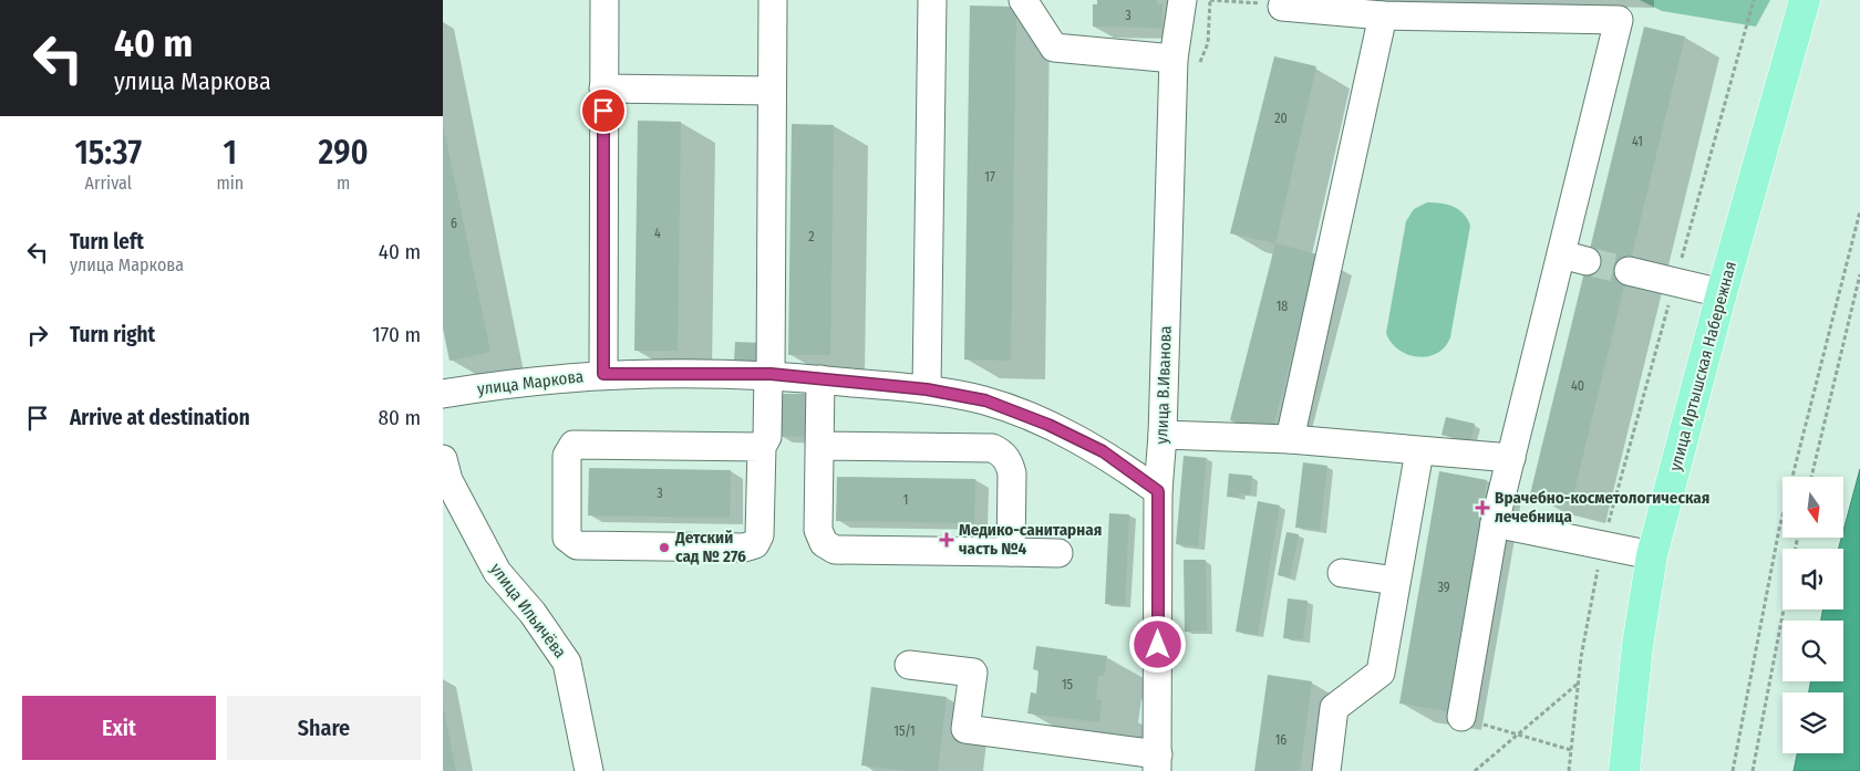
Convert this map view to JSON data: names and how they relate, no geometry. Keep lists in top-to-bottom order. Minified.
{"streets":{"main road":["улица Иртышская Набережная"],"street":["улица Маркова","улица В.Иванова","улица Ильичёва"]},"crossings":[["улица Маркова","улица В.Иванова"]],"places":{"health":["Врачебно-косметологическая лечебница","Медико-санитарная часть №4"],"other":["Детский сад № 276"]},"house_numbers":["3","20","41","17","6","4","2","18","40","3","1","39","15","15/1","16"],"north":"bottom","page":{"turn":["40 m","улица Маркова"],"eta":["15:37","Arrival","1","min","290","m"],"list":[{"name":"Turn left","note":"улица Маркова","value":"40 m"},{"name":"Turn right","value":"170 m"},{"name":"Arrive at destination","value":"80 m"}],"buttons":["Exit","Share"]}}
